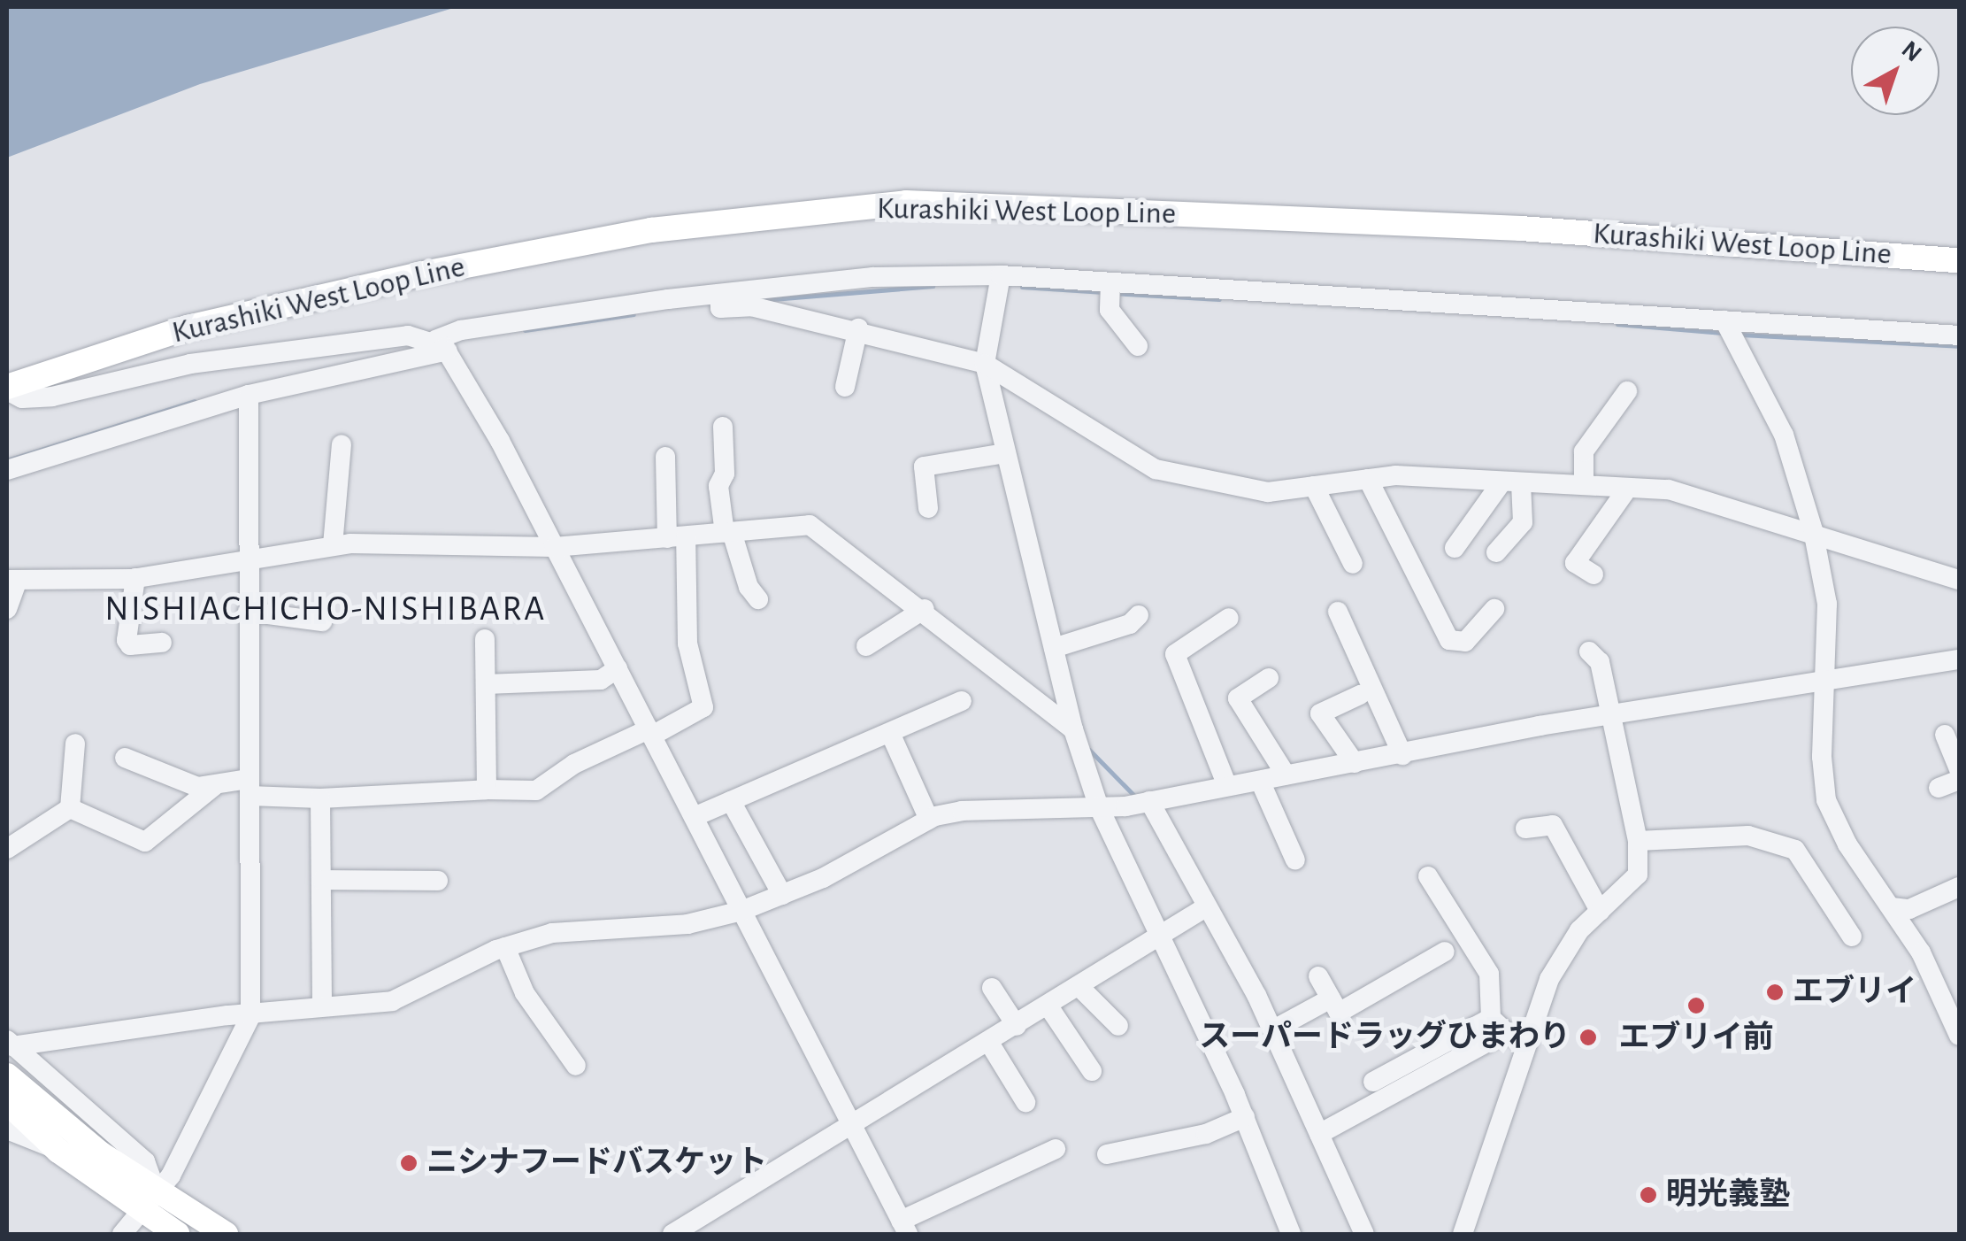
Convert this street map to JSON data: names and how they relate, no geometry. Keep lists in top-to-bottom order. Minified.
{"streets":{"main road":["Kurashiki West Loop Line"]},"districts":["NISHIACHICHO-NISHIBARA"],"places":["エブリイ","エブリイ前","スーパードラッグひまわり","ニシナフードバスケット","明光義塾"],"north":"top right"}
